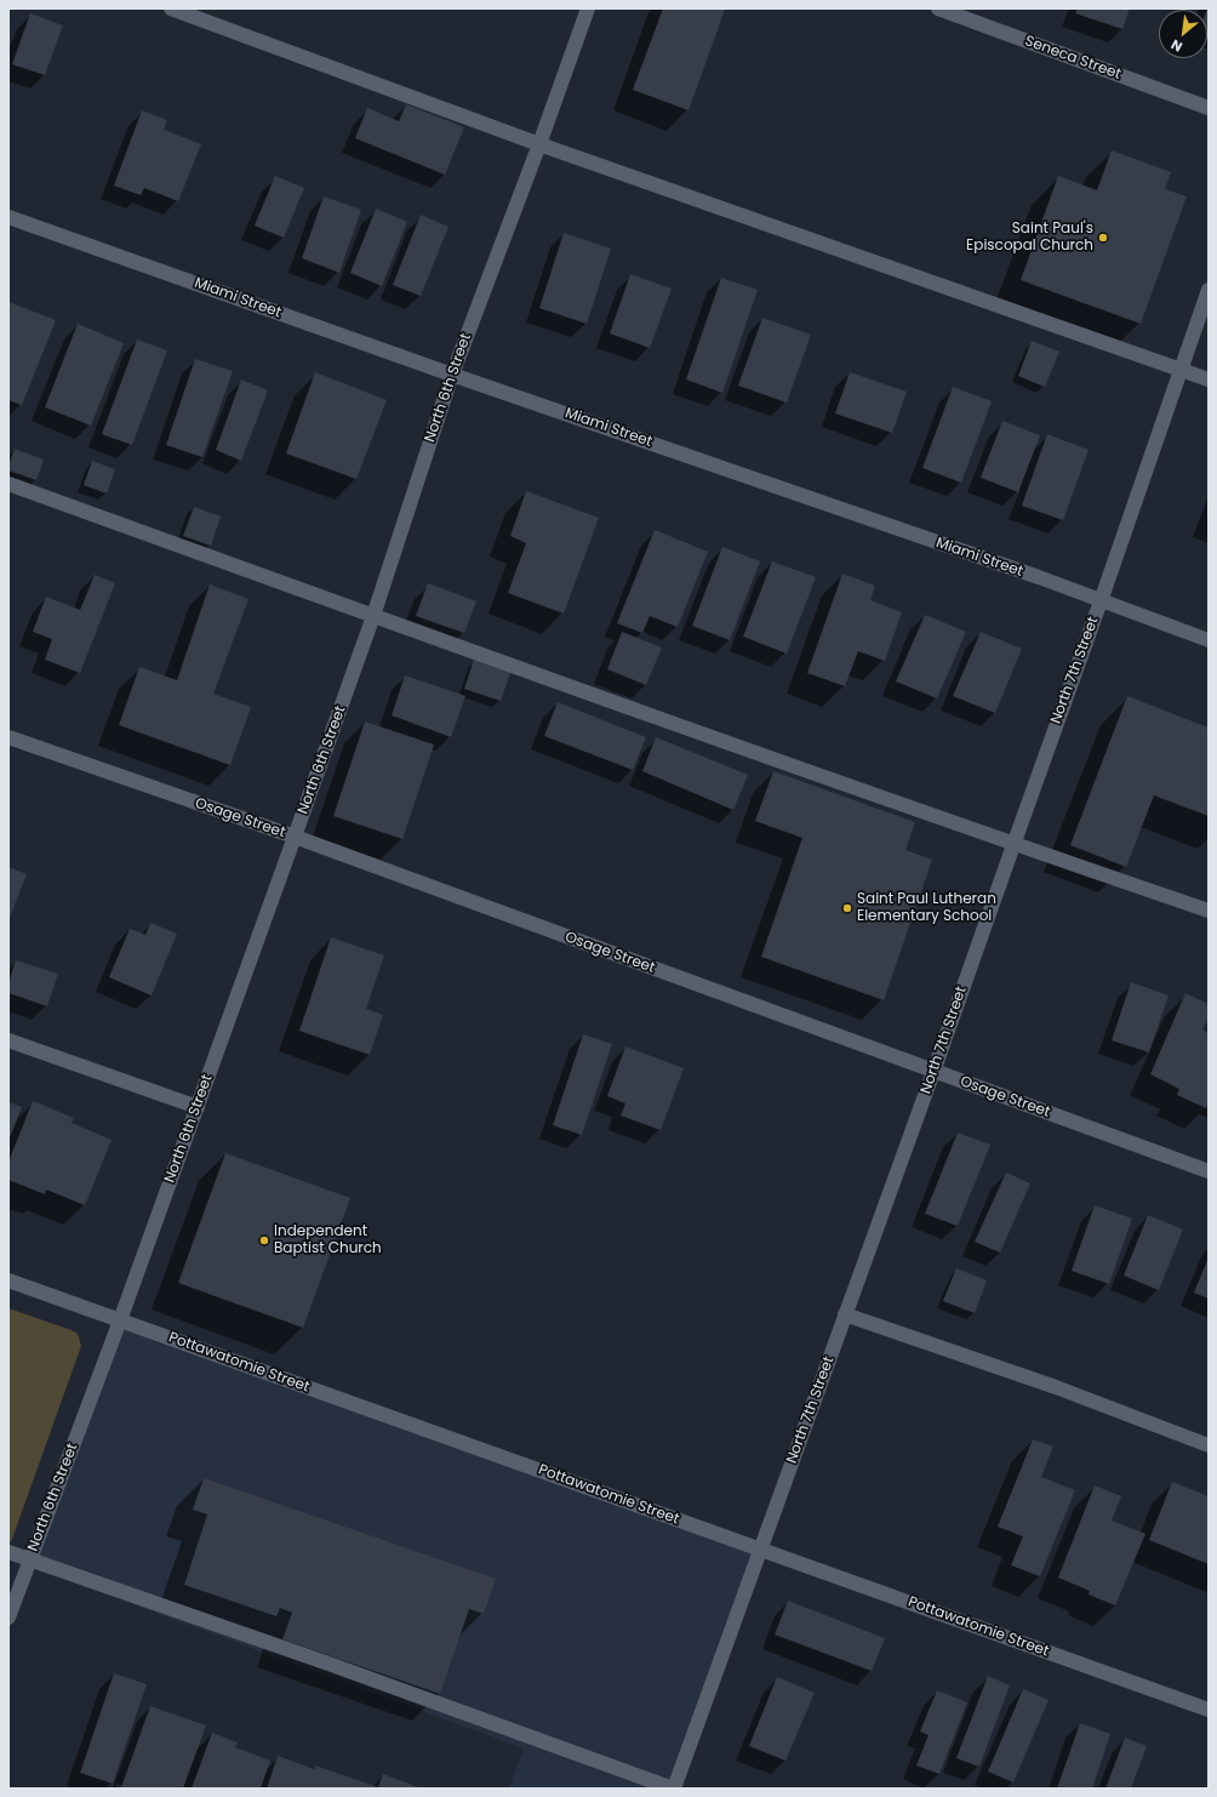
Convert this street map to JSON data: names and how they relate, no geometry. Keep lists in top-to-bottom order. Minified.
{"streets":{"street":["Seneca Street","Miami Street","North 6th Street","North 7th Street","Osage Street","Pottawatomie Street"]},"crossings":[["Miami Street","North 6th Street"],["Miami Street","North 7th Street"],["North 6th Street","Osage Street"],["North 6th Street","Pottawatomie Street"],["North 7th Street","Osage Street"],["North 7th Street","Pottawatomie Street"]],"places":["Saint Paul's Episcopal Church","Saint Paul Lutheran Elementary School","Independent Baptist Church"],"north":"bottom left"}
